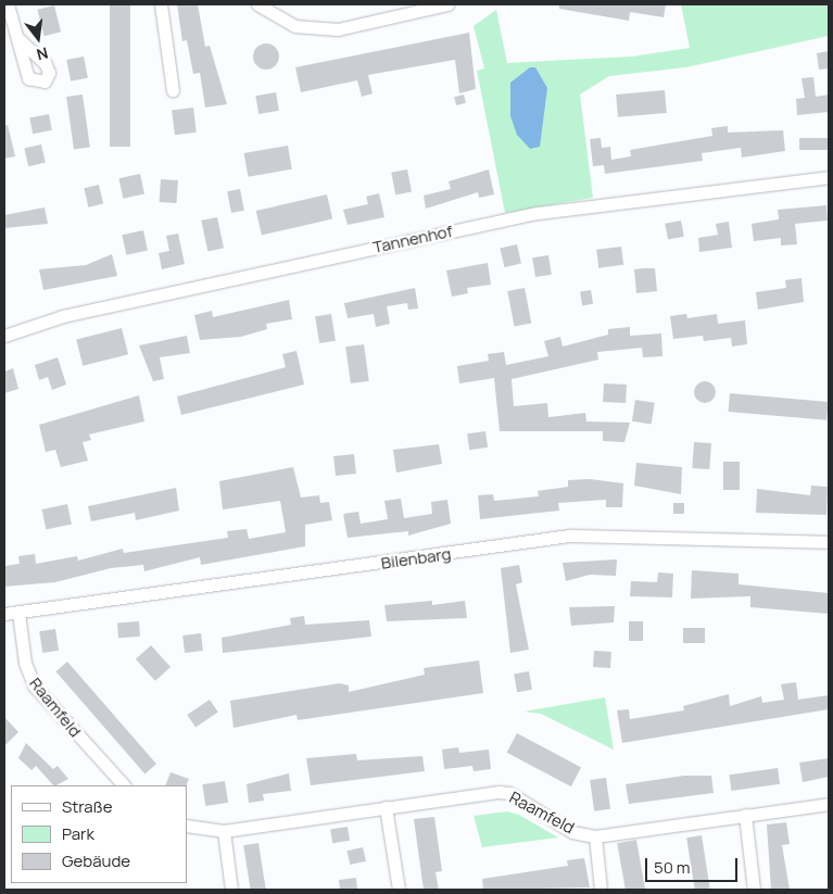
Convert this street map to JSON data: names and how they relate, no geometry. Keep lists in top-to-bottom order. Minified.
{"streets":{"street":["Tannenhof","Bilenbarg","Raamfeld"]},"crossings":[["Bilenbarg","Raamfeld"]],"legend":["Straße","Park","Gebäude"],"scale_bar":"50 m","north":"bottom"}
